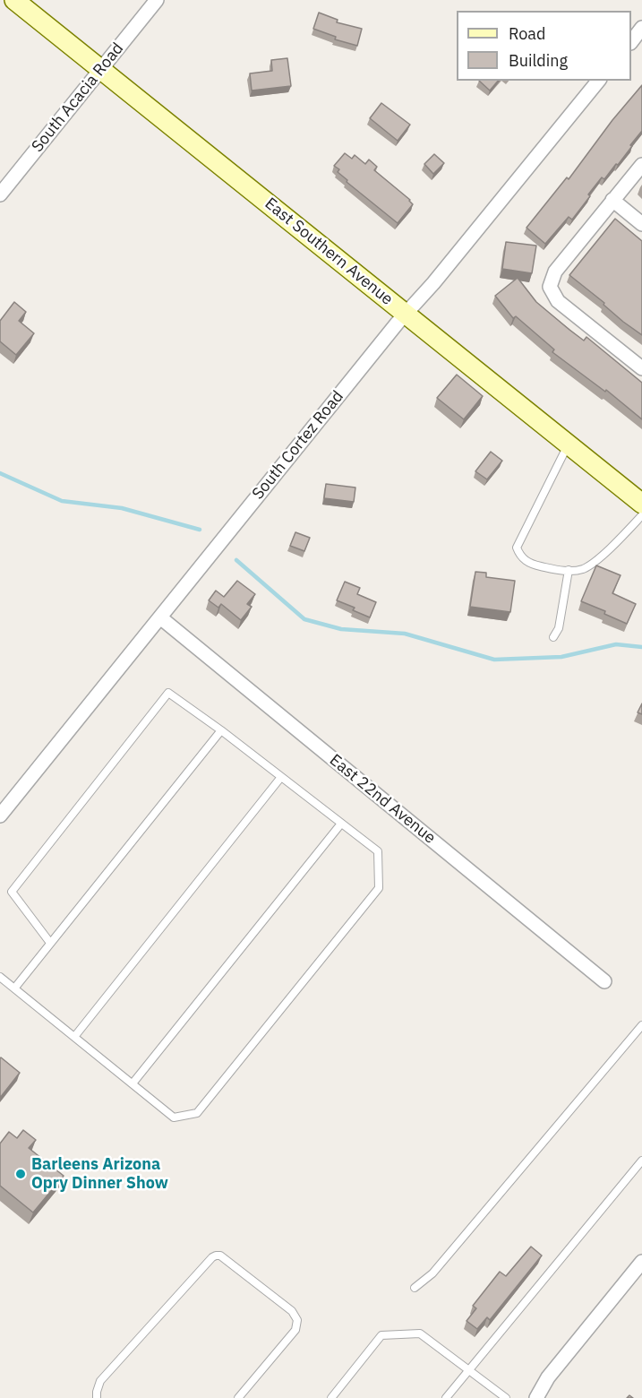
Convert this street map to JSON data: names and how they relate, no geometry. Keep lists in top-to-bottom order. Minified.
{"streets":{"street":["South Acacia Road","East Southern Avenue","South Cortez Road","East 22nd Avenue"]},"crossings":[["South Acacia Road","East Southern Avenue"],["East Southern Avenue","South Cortez Road"],["South Cortez Road","East 22nd Avenue"]],"places":["Barleens Arizona Opry Dinner Show"],"legend":["Road","Building"]}
